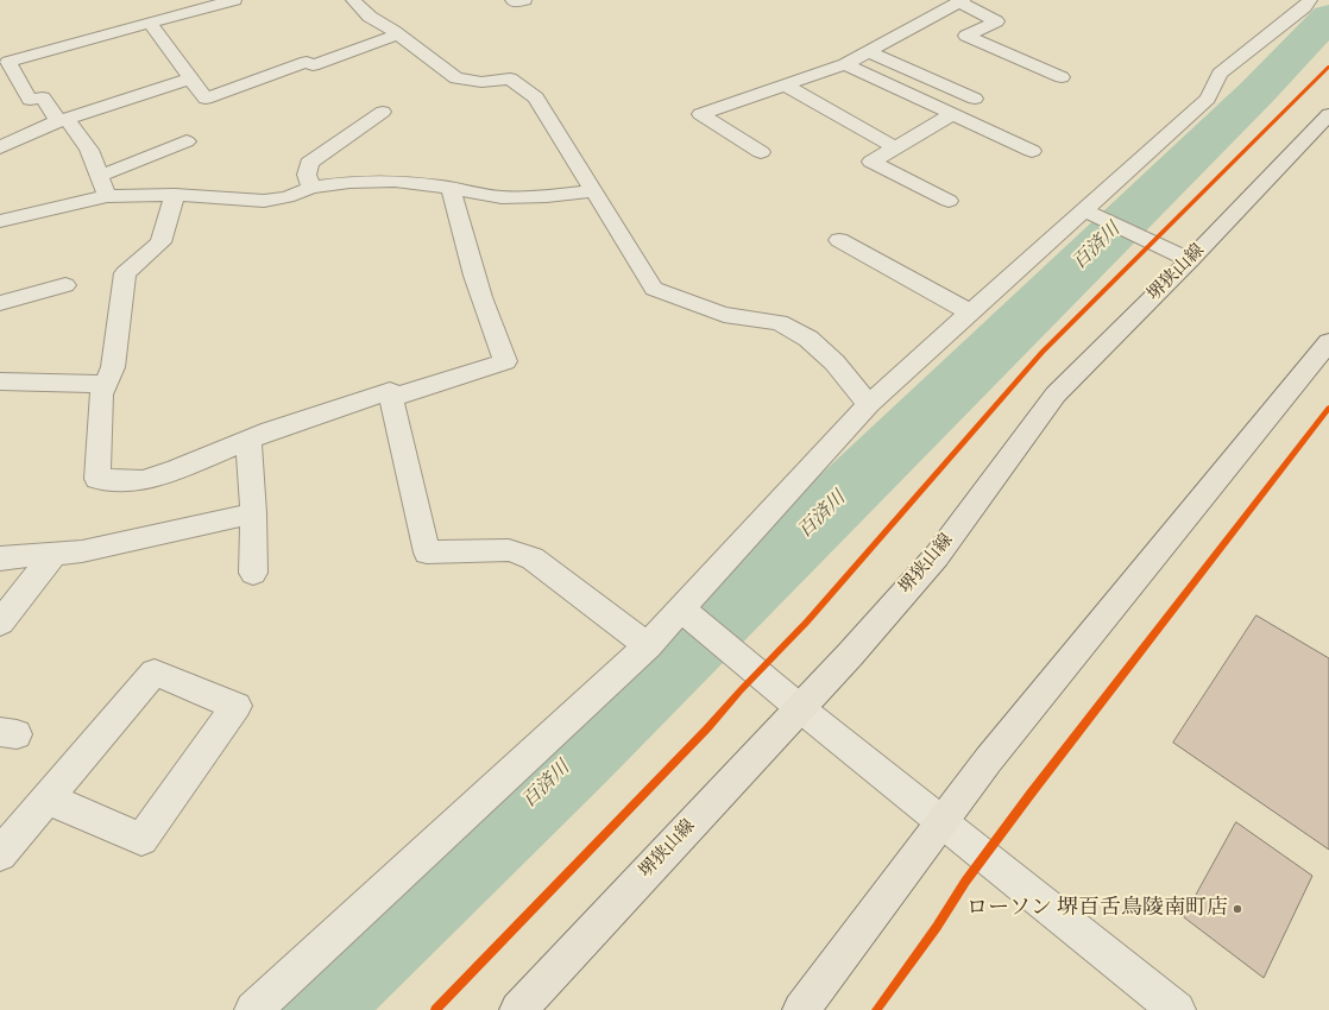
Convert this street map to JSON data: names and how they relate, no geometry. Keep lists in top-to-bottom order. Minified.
{"streets":{"main road":["堺狭山線"]},"water":["百済川"],"places":["ローソン 堺百舌鳥陵南町店"]}
